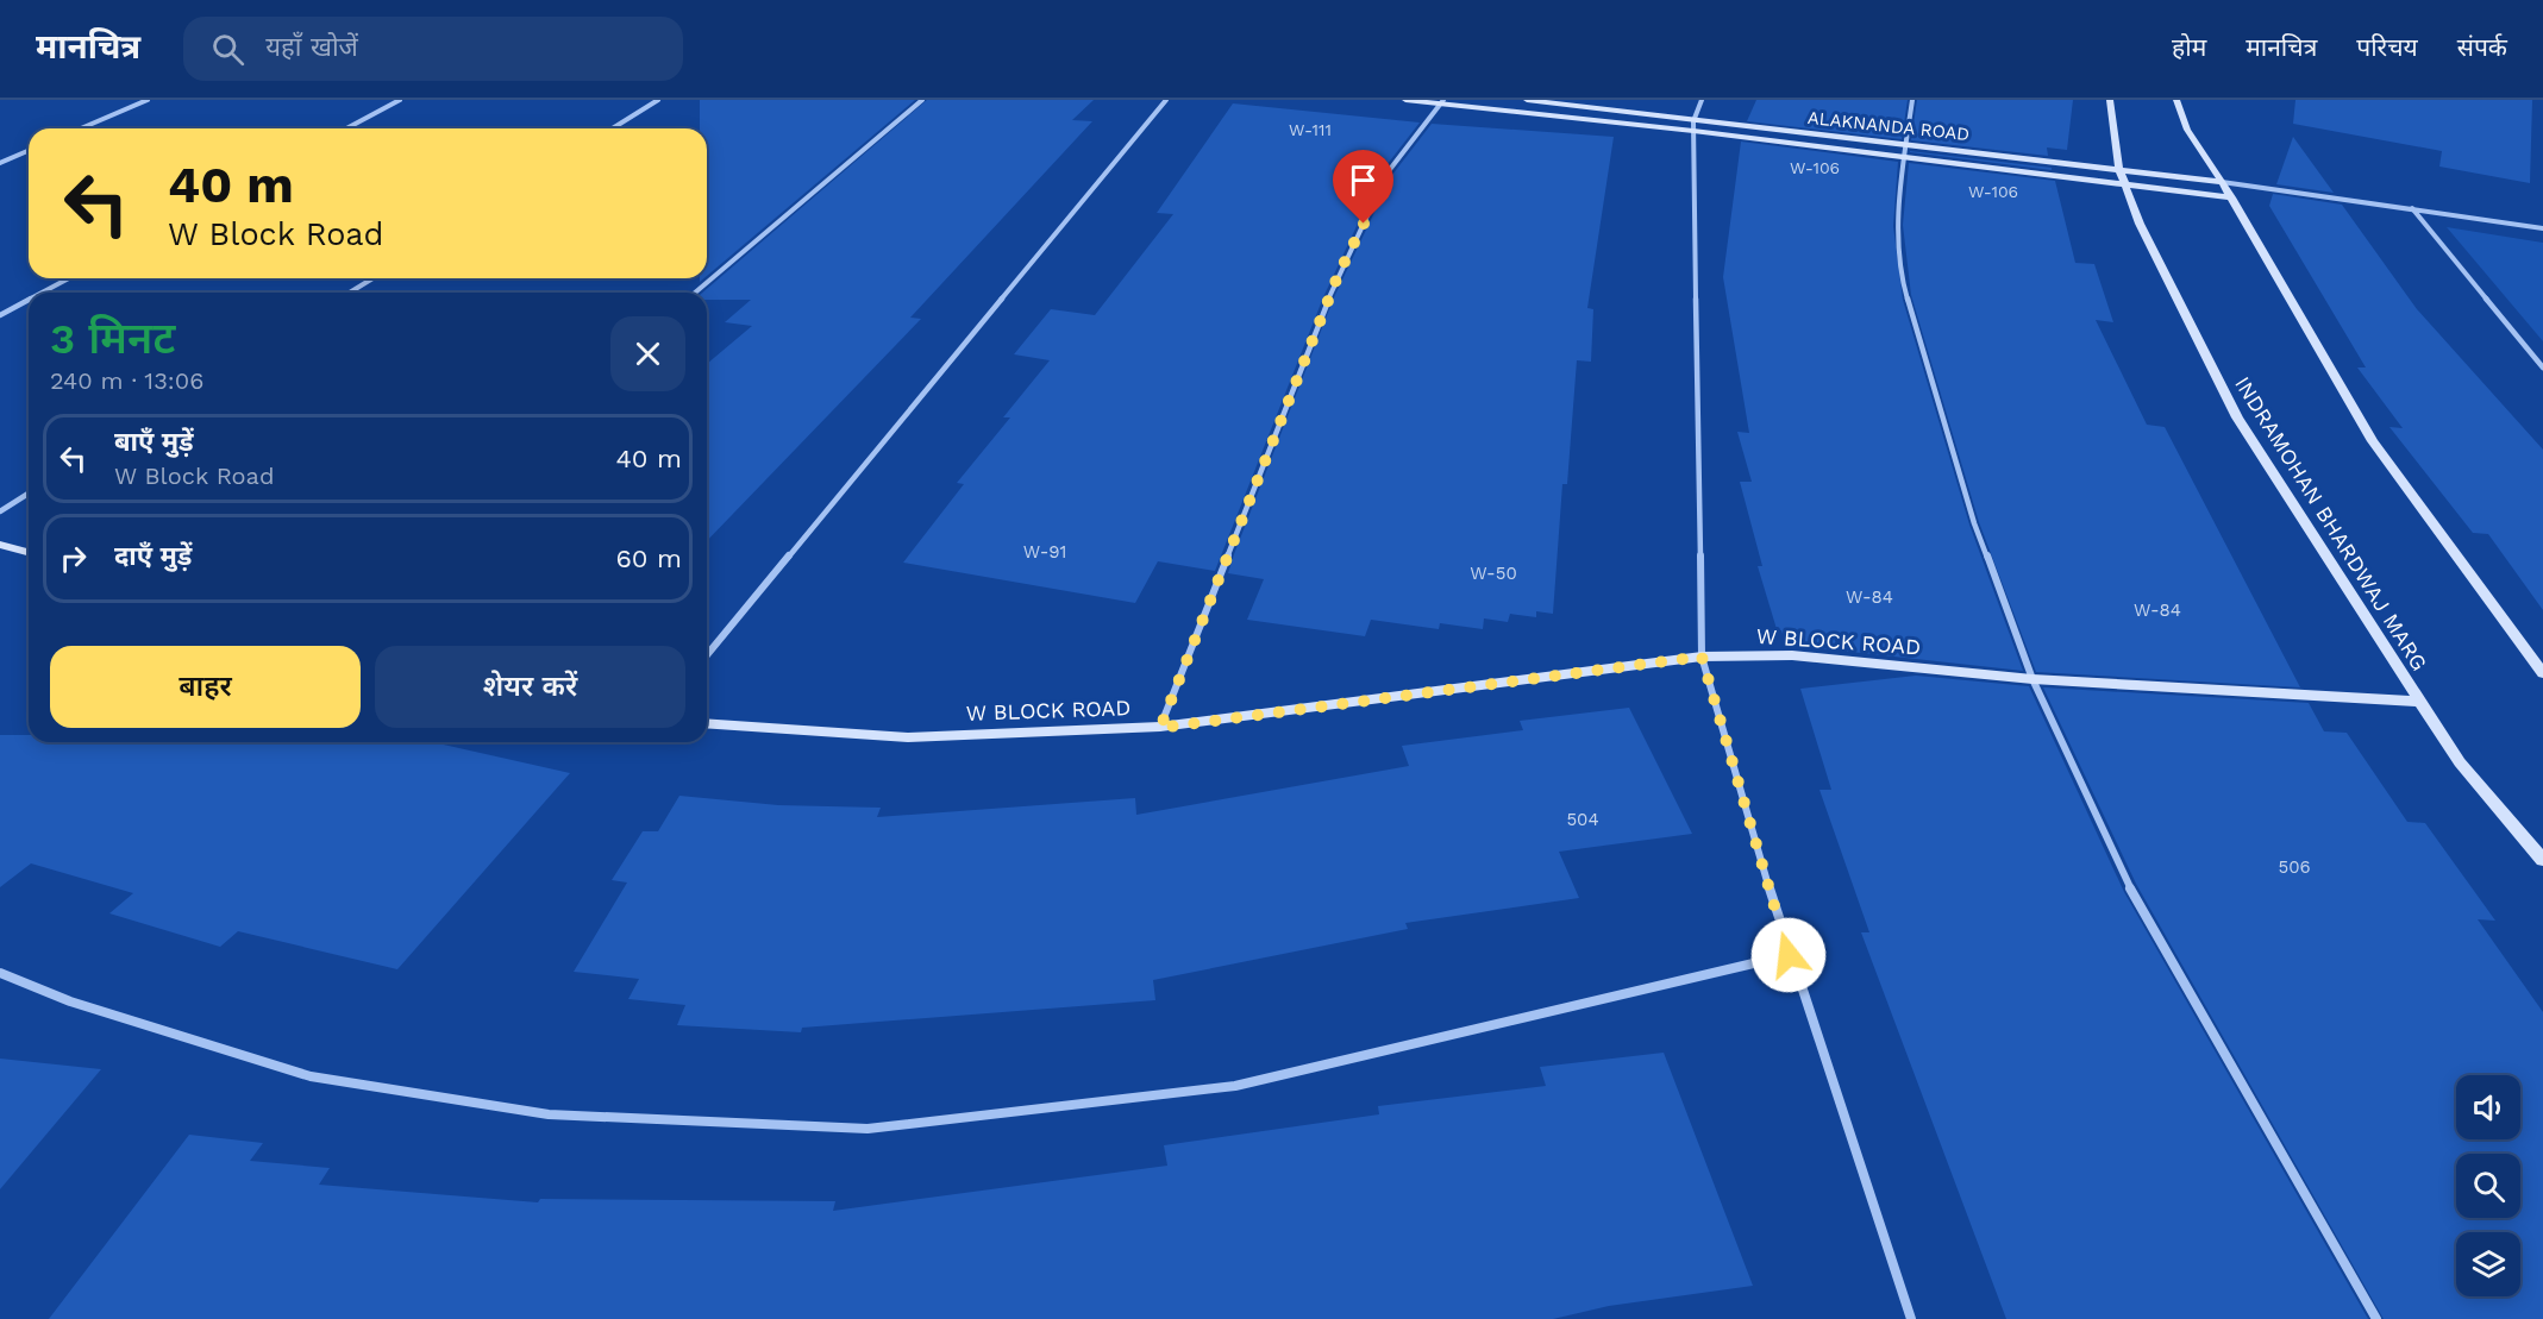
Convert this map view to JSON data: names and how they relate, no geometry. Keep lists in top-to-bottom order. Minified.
{"streets":{"street":["ALAKNANDA ROAD","INDRAMOHAN BHARDWAJ MARG","W BLOCK ROAD"]},"crossings":[["ALAKNANDA ROAD","INDRAMOHAN BHARDWAJ MARG"],["INDRAMOHAN BHARDWAJ MARG","W BLOCK ROAD"]],"house_numbers":["W-111","W-106","W-106","W-91","W-50","W-84","W-84","504","506"],"page":{"header":"मानचित्र","search":"यहाँ खोजें","nav":["होम","मानचित्र","परिचय","संपर्क"],"turn":["40 m","W Block Road"],"heading":["3 मिनट","240 m · 13:06"],"list":[{"name":"बाएँ मुड़ें","note":"W Block Road","value":"40 m"},{"name":"दाएँ मुड़ें","value":"60 m"}],"buttons":["बाहर","शेयर करें"]}}
